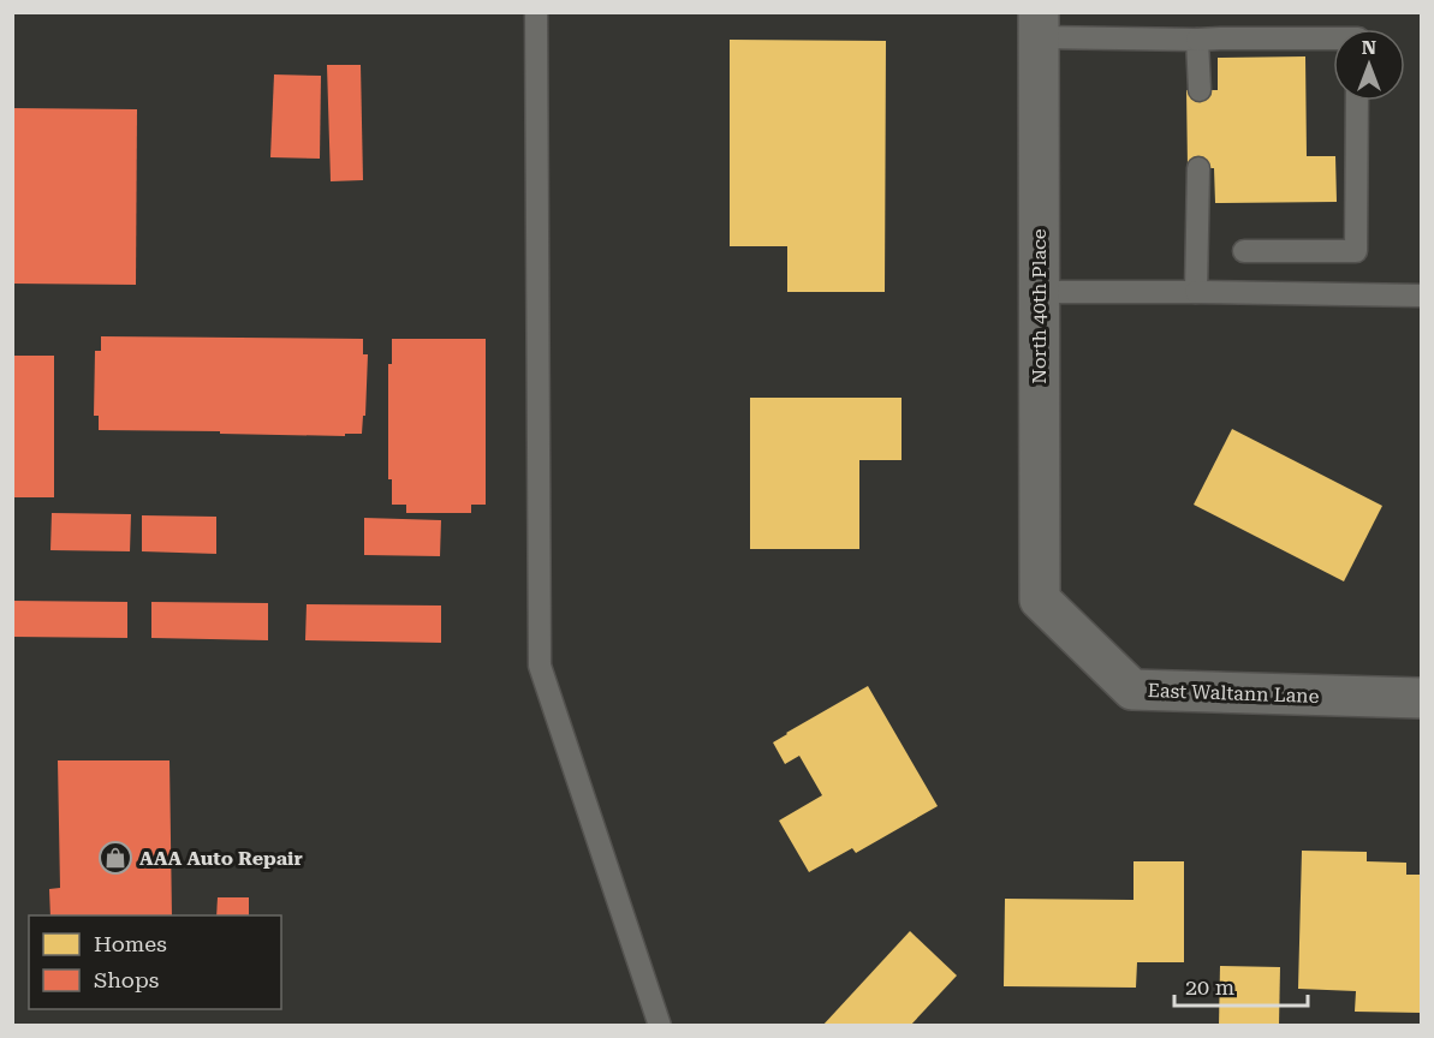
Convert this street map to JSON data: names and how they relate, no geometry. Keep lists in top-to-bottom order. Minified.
{"streets":{"street":["North 40th Place","East Waltann Lane"]},"crossings":[["North 40th Place","East Waltann Lane"]],"places":{"shop":["AAA Auto Repair"]},"legend":["Homes","Shops"],"scale_bar":"20 m","north":"top"}
